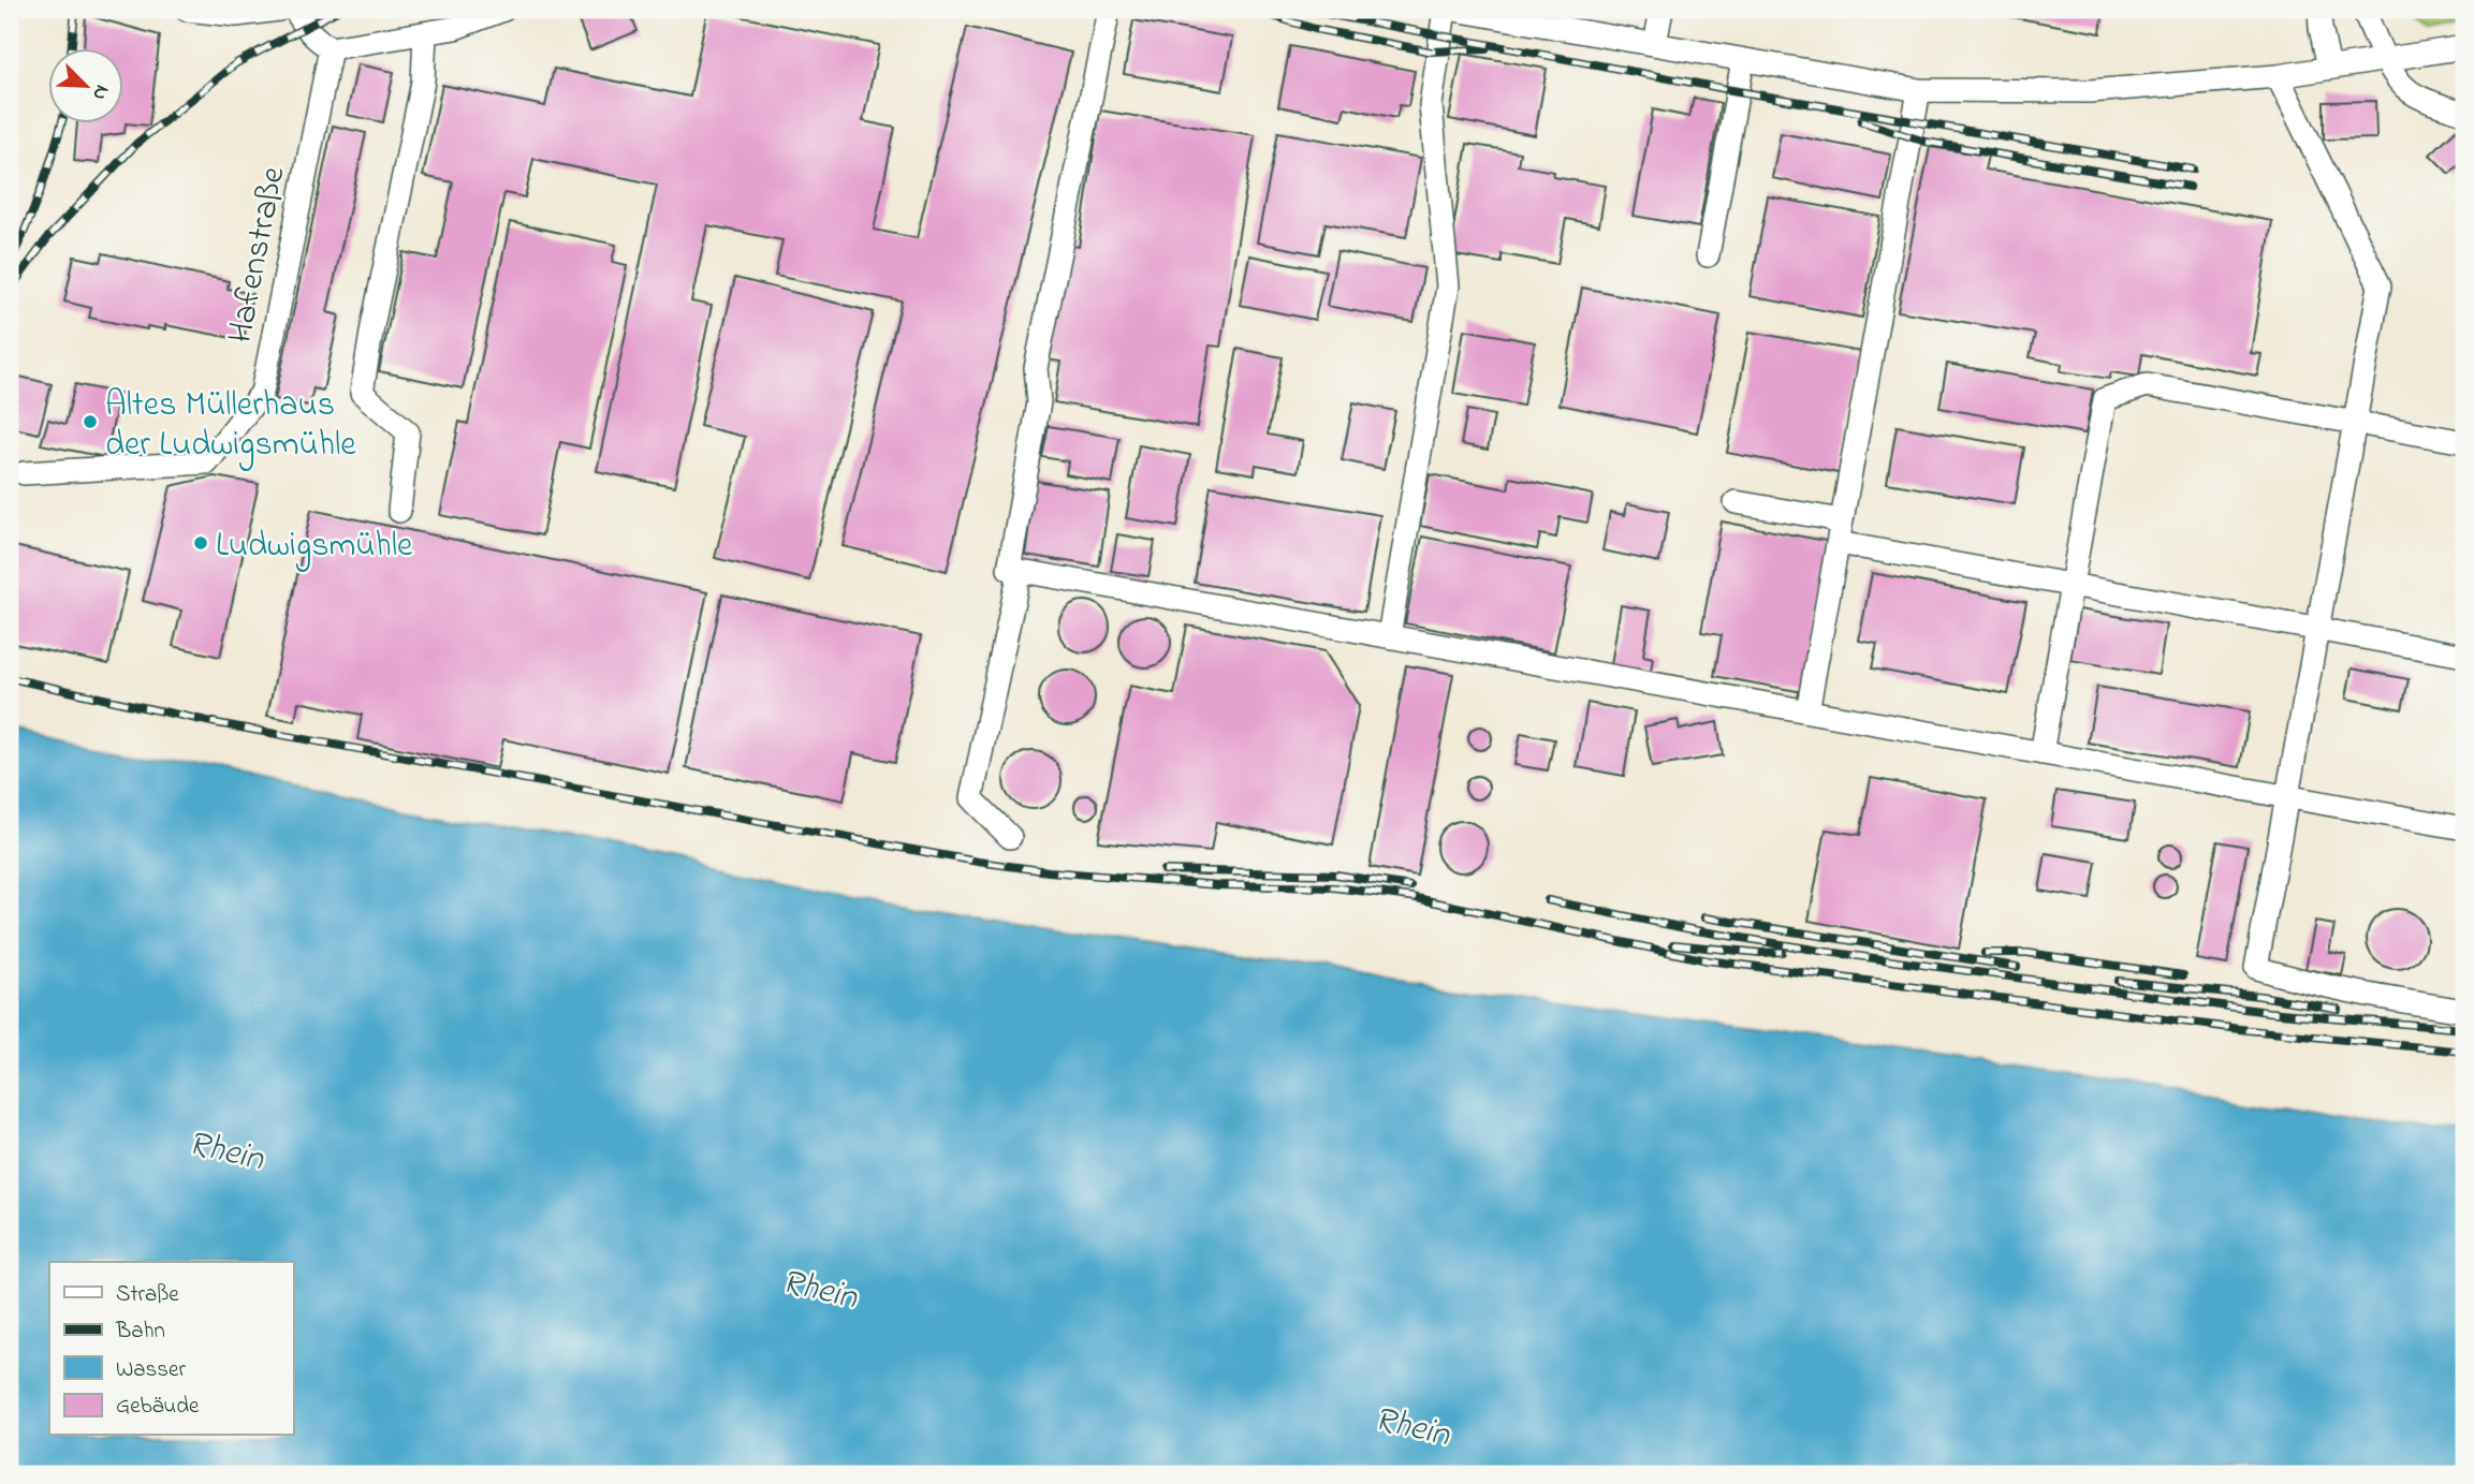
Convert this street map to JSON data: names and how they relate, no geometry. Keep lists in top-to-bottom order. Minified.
{"streets":{"street":["Hafenstraße"]},"water":["Rhein"],"places":["Altes Müllerhaus der Ludwigsmühle","Ludwigsmühle"],"legend":["Straße","Bahn","Wasser","Gebäude"],"north":"bottom right"}
